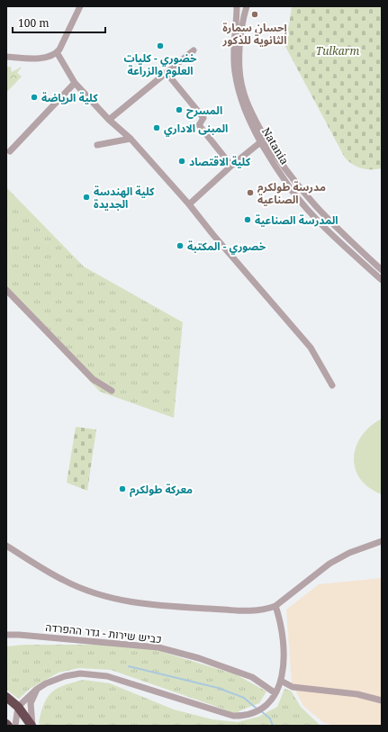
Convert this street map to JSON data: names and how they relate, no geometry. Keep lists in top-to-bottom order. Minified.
{"streets":{"street":["Natania","כביש שירות - גדר ההפרדה"]},"parks":["Tulkarm"],"places":["إحسان سمارة الثانوية للذكور","خضوري - كليات العلوم والزراعة","كلية الرياضة","المسرح","المبنى الاداري","كلية الاقتصاد","مدرسة طولكرم الصناعية","كلية الهندسة الجديدة","المدرسة الصناعية","خصوري - المكتبة","معركة طولكرم"],"scale_bar":"100 m"}
